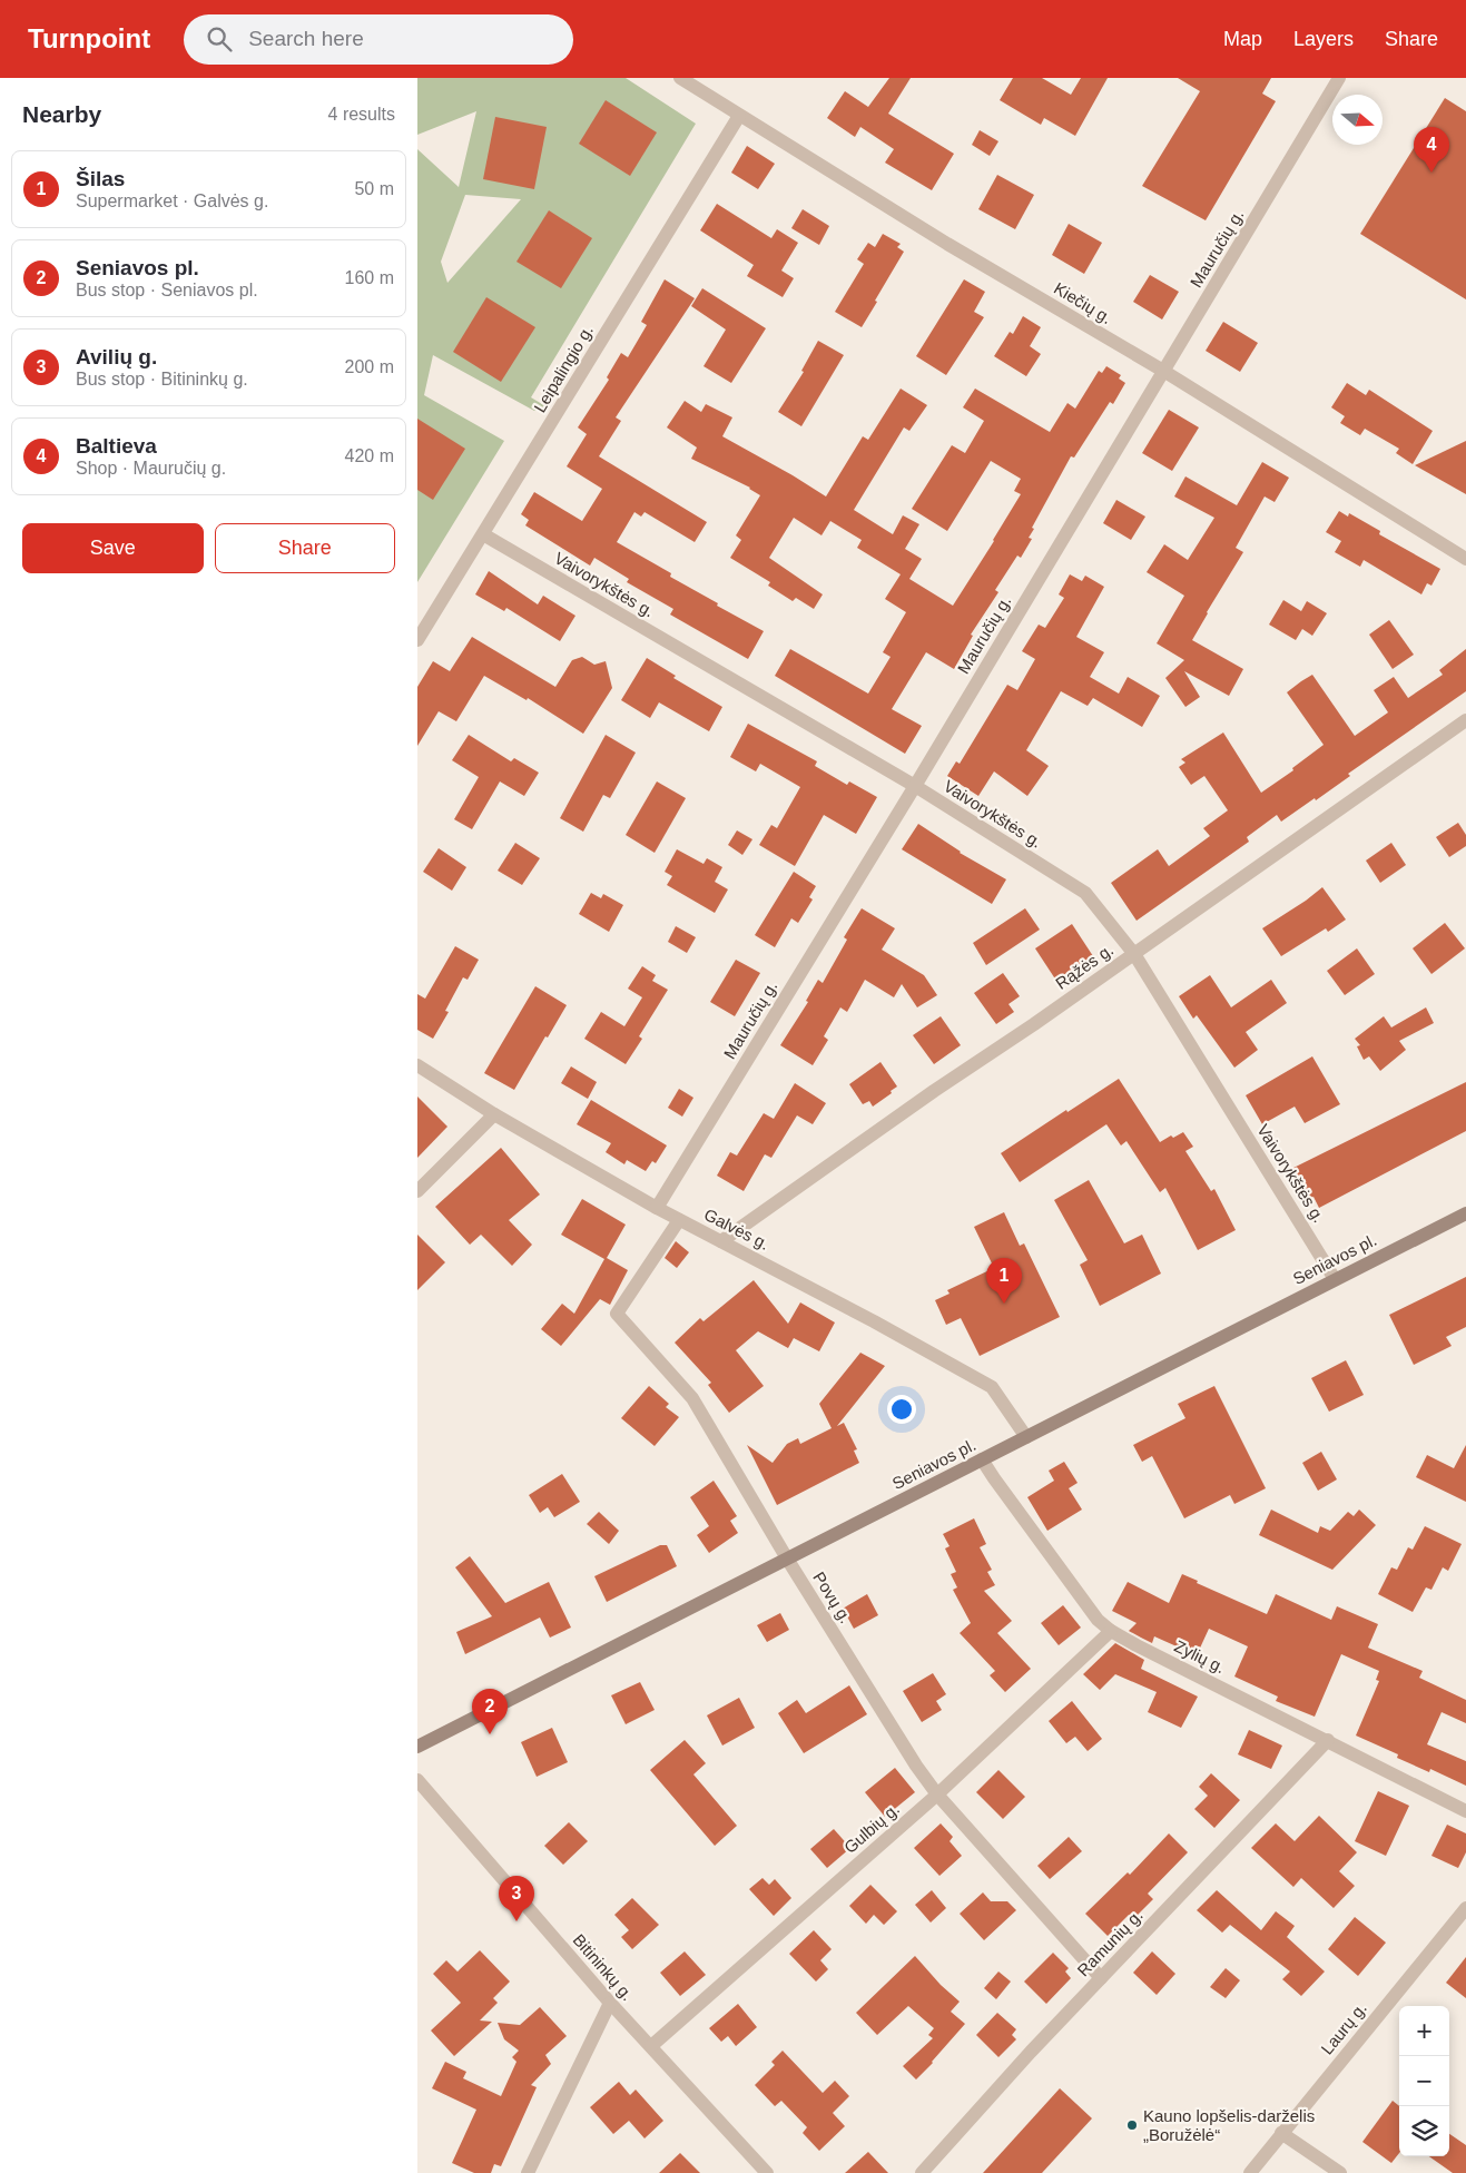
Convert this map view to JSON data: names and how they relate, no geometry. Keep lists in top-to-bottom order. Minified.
{"streets":{"street":["Mauručių g.","Kiečių g.","Leipalingio g.","Vaivorykštės g.","Rąžės g.","Galvės g.","Seniavos pl.","Povų g.","Zylių g.","Gulbių g.","Ramunių g.","Bitininkų g.","Laurų g."]},"crossings":[["Mauručių g.","Kiečių g."],["Mauručių g.","Vaivorykštės g."],["Mauručių g.","Galvės g."],["Kiečių g.","Leipalingio g."],["Leipalingio g.","Vaivorykštės g."],["Vaivorykštės g.","Rąžės g."],["Vaivorykštės g.","Seniavos pl."],["Rąžės g.","Galvės g."],["Galvės g.","Seniavos pl."],["Galvės g.","Povų g."],["Seniavos pl.","Povų g."],["Seniavos pl.","Zylių g."],["Povų g.","Gulbių g."],["Povų g.","Ramunių g."],["Zylių g.","Gulbių g."],["Zylių g.","Ramunių g."],["Gulbių g.","Bitininkų g."]],"places":["Kauno lopšelis-darželis „Boružėlė“"],"north":"right","page":{"header":"Turnpoint","search":"Search here","nav":["Map","Layers","Share"],"heading":["Nearby","4 results"],"pins":["4","1","2","3"],"list":[{"mark":"1","name":"Šilas","note":"Supermarket · Galvės g.","value":"50 m"},{"mark":"2","name":"Seniavos pl.","note":"Bus stop · Seniavos pl.","value":"160 m"},{"mark":"3","name":"Avilių g.","note":"Bus stop · Bitininkų g.","value":"200 m"},{"mark":"4","name":"Baltieva","note":"Shop · Mauručių g.","value":"420 m"}],"buttons":["Save","Share"],"map_buttons":["+","−"]}}
